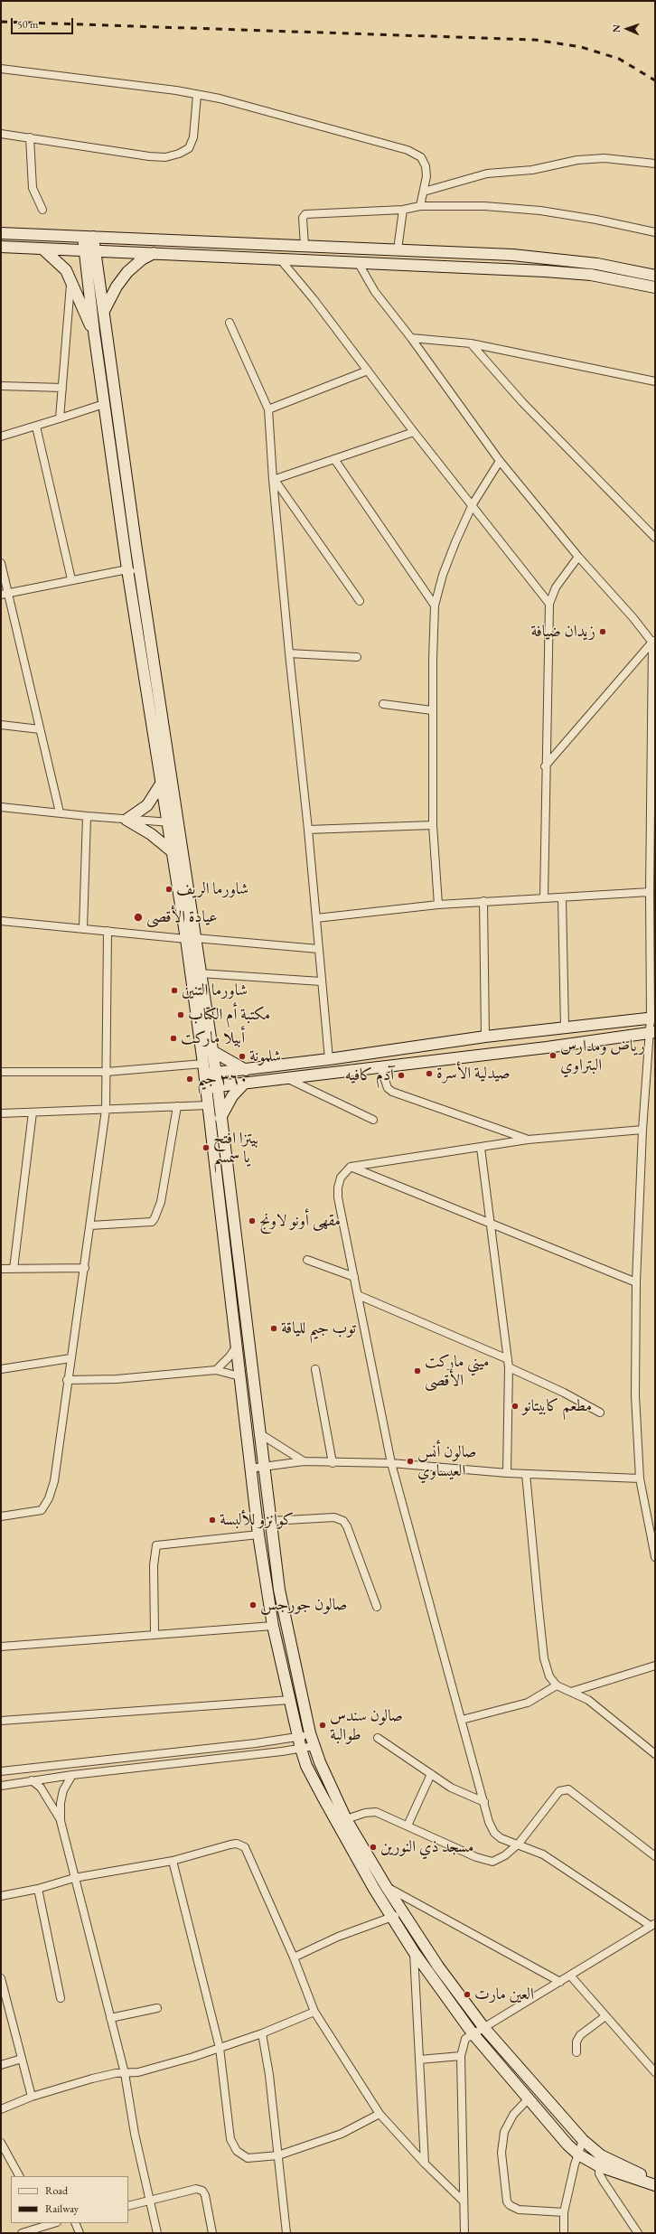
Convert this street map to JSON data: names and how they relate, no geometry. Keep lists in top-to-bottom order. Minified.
{"places":["زيدان ضيافة","شاورما الريف","عيادة الأقصى","شاورما التنين","مكتبة أم الكتاب","أبيلا ماركت","رياض ومدارس البتراوي","شلمونة","صيدلية الأسرة","آدم كافيه","٣٦٠ جيم","بيتزا افتح يا سمسم","مقهى أونو لاونج","توب جيم للياقة","ميني ماركت الأقصى","مطعم كابيتانو","صالون أنس العيساوي","كوانزو للألبسة","صالون جورجس","صالون سندس طوالبة","مسجد ذي النورين","العين مارت"],"legend":["Road","Railway"],"scale_bar":"50 m","north":"left"}
